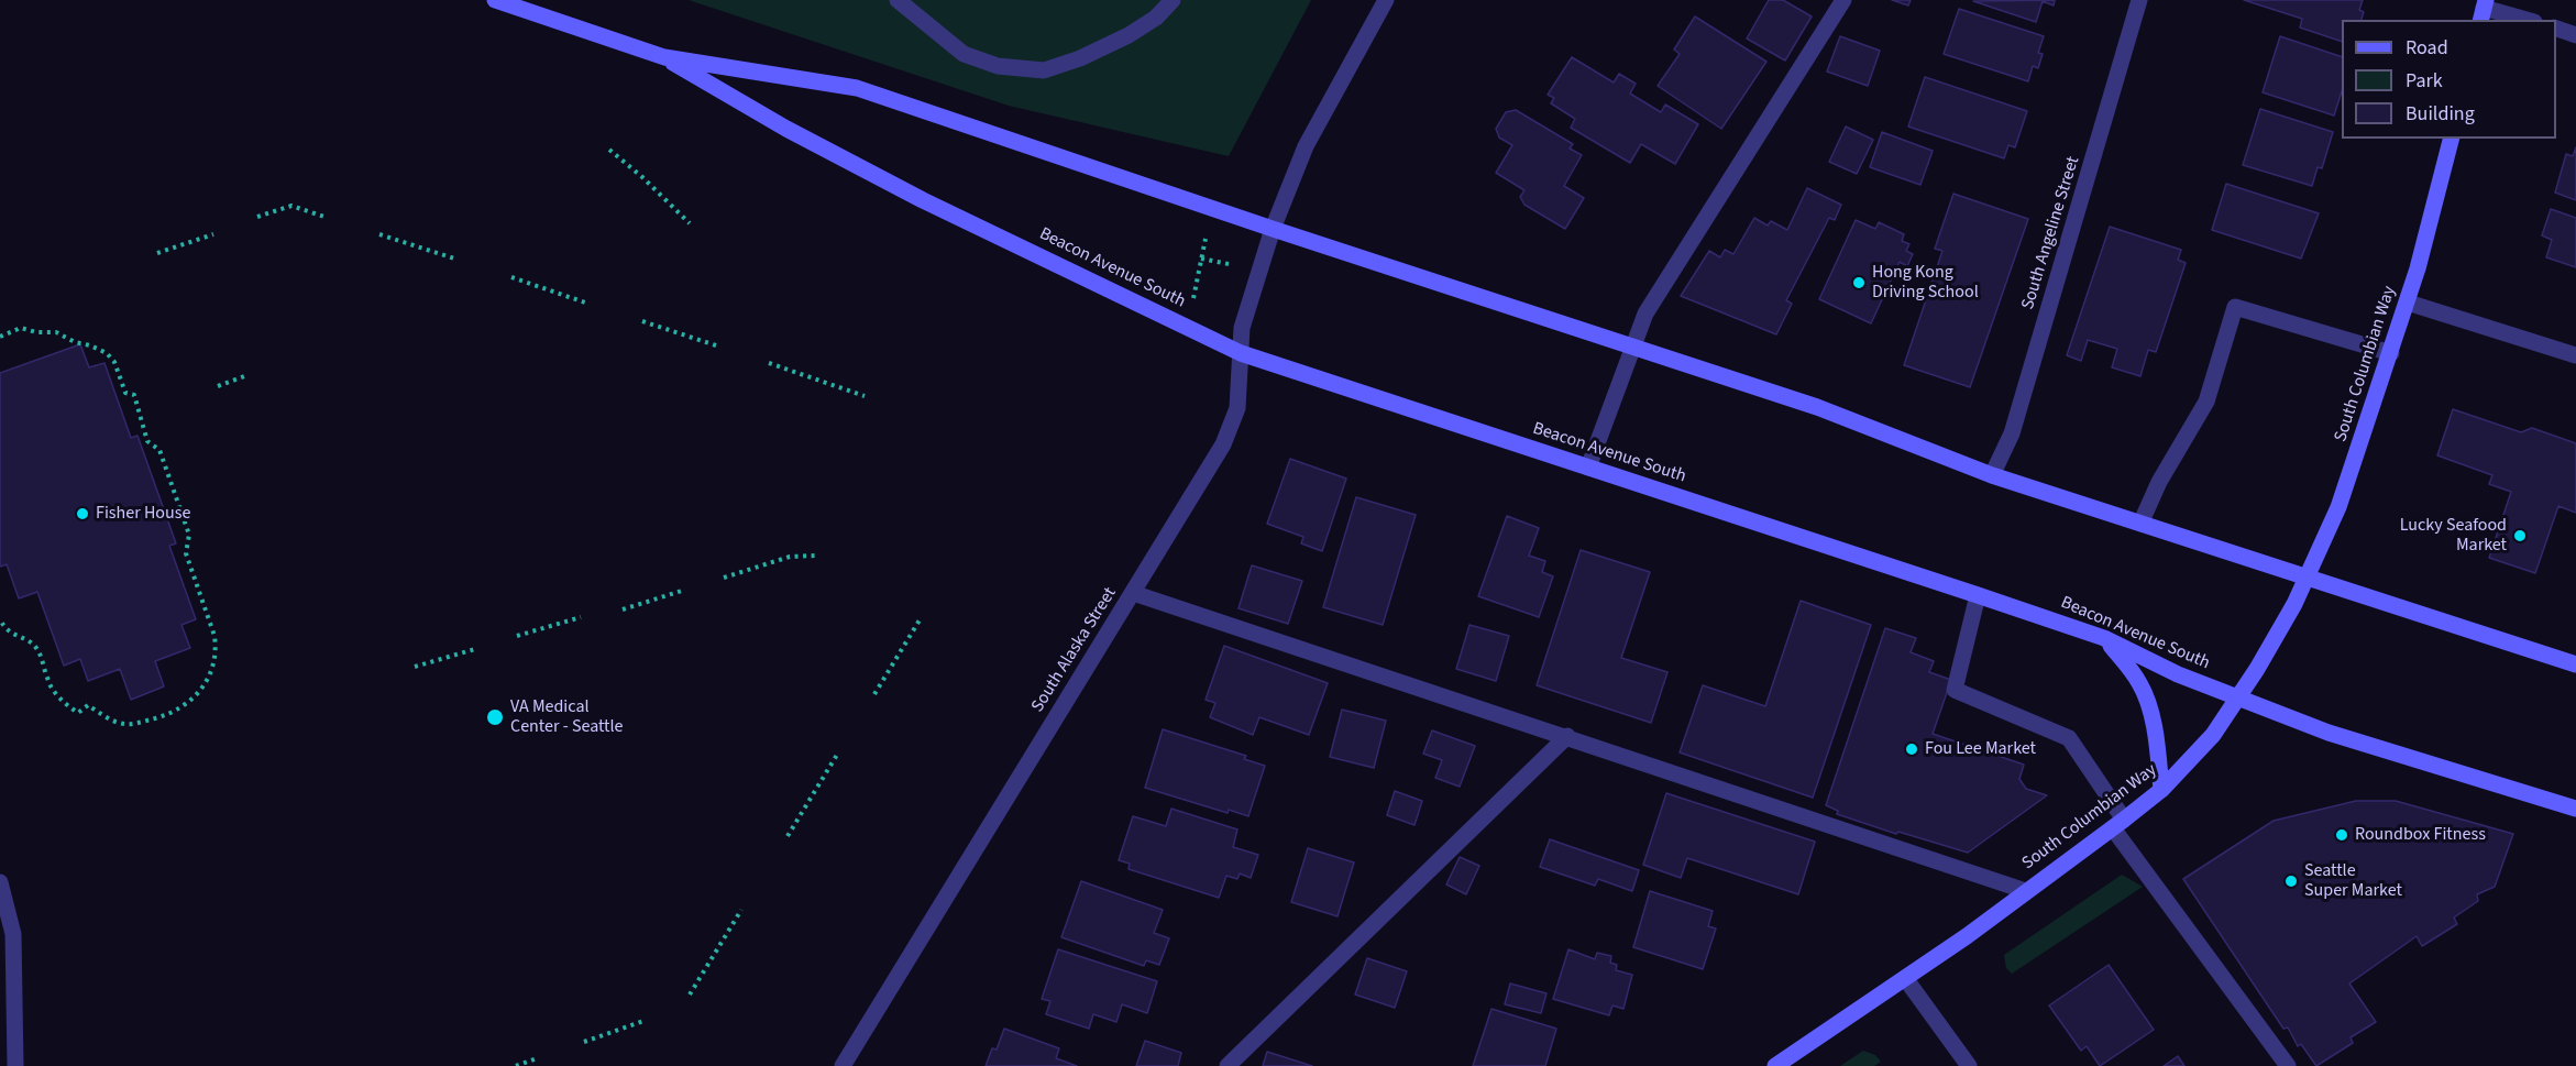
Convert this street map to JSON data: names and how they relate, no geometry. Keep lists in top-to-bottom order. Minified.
{"streets":{"main road":["Beacon Avenue South","South Columbian Way"],"street":["South Angeline Street","South Alaska Street"]},"crossings":[["South Angeline Street","Beacon Avenue South"],["Beacon Avenue South","South Columbian Way"],["Beacon Avenue South","South Alaska Street"]],"places":["Hong Kong Driving School","Fisher House","Lucky Seafood Market","VA Medical Center - Seattle","Fou Lee Market","Roundbox Fitness","Seattle Super Market"],"legend":["Road","Park","Building"]}
